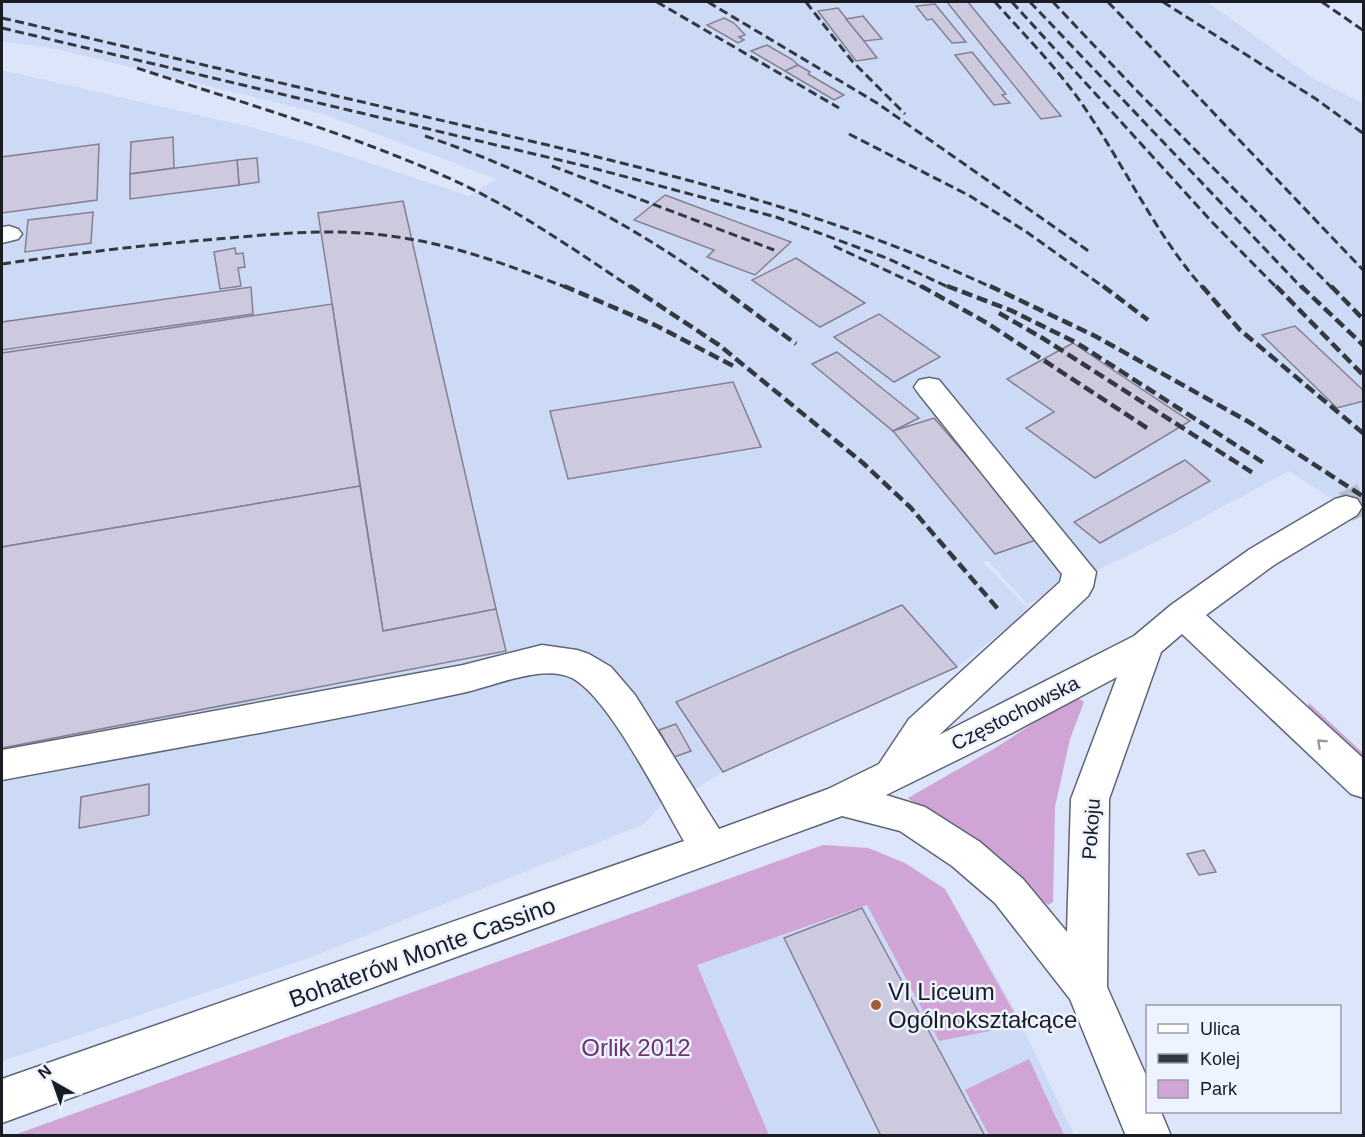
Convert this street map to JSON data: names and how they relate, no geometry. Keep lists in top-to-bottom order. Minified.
{"streets":{"street":["Częstochowska","Pokoju","Bohaterów Monte Cassino"]},"crossings":[["Częstochowska","Pokoju"],["Częstochowska","Bohaterów Monte Cassino"],["Pokoju","Bohaterów Monte Cassino"]],"parks":["Orlik 2012"],"places":["VI Liceum Ogólnokształcące"],"legend":["Ulica","Kolej","Park"],"north":"top left"}
